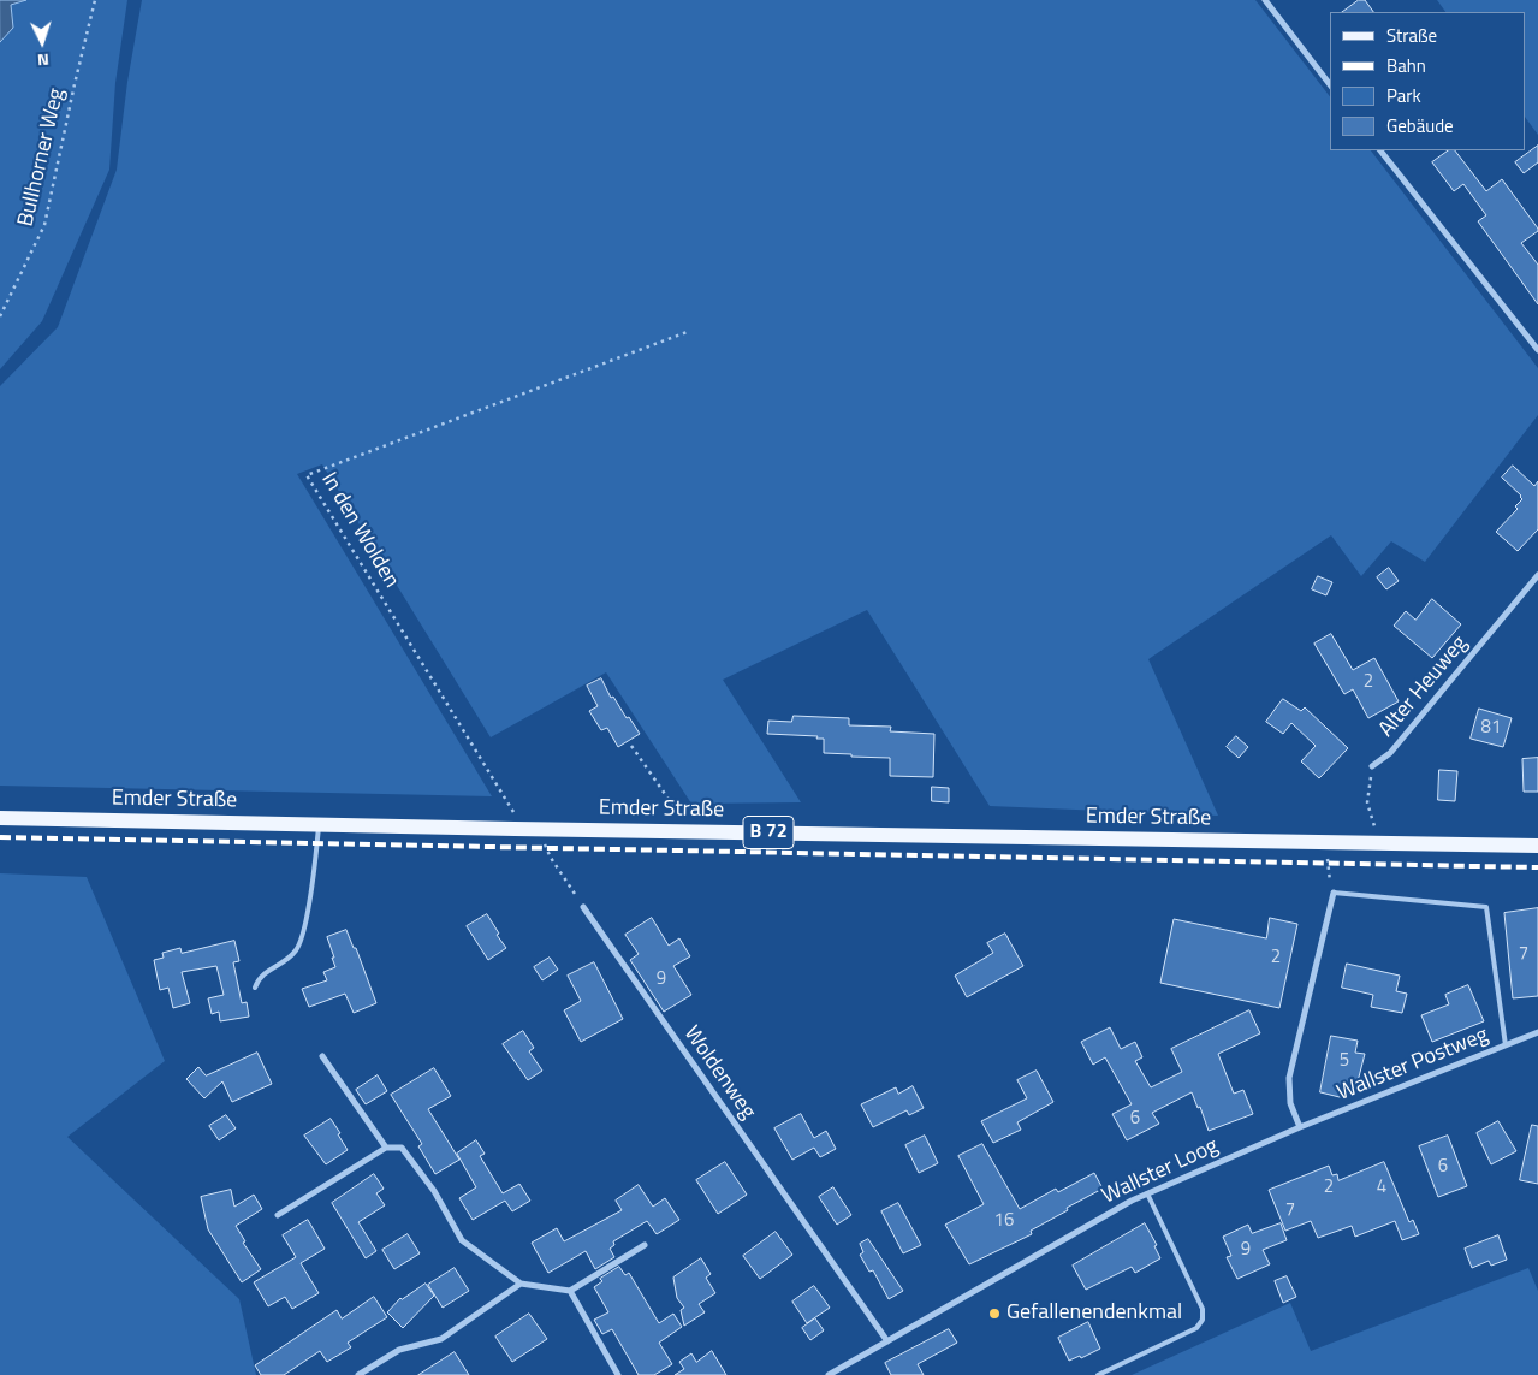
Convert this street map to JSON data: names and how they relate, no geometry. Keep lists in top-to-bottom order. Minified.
{"streets":{"main road":["Emder Straße","B 72"],"street":["Alter Heuweg","Wallster Postweg","Woldenweg","Wallster Loog"],"path":["Bullhorner Weg","In den Wolden"]},"crossings":[["In den Wolden","Emder Straße"],["Wallster Postweg","Wallster Loog"],["Woldenweg","Wallster Loog"]],"places":["Gefallenendenkmal"],"house_numbers":["2","81","7","2","9","5","6","6","2","4","7","16","9"],"legend":["Straße","Bahn","Park","Gebäude"],"north":"bottom"}
